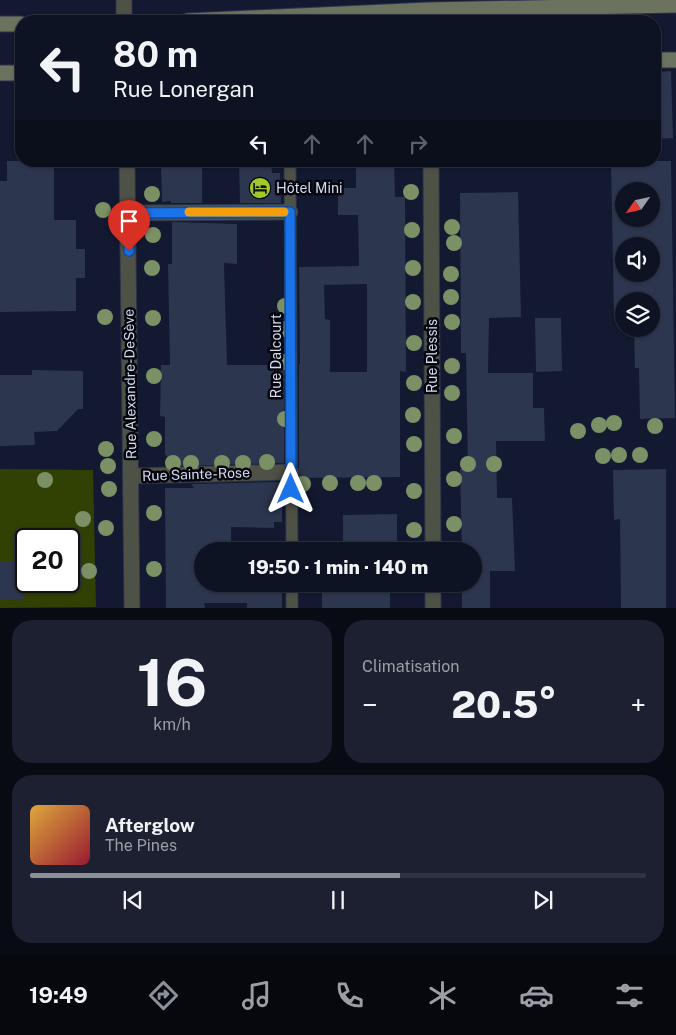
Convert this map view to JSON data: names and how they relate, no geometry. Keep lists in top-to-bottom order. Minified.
{"streets":{"street":["Rue Plessis","Rue Alexandre-DeSève","Rue Sainte-Rose"],"lane":["Rue Dalcourt"]},"crossings":[["Rue Dalcourt","Rue Sainte-Rose"],["Rue Alexandre-DeSève","Rue Sainte-Rose"]],"places":{"hotel":["Hôtel Mini"]},"north":"bottom left","page":{"turn":["80 m","Rue Lonergan"],"limit":"20","trip":"19:50 · 1 min · 140 m","tile":[["16","km/h"],"Climatisation"],"heat":["−","20.5°","+"],"song":["Afterglow","The Pines"],"tabs":"19:49"}}
